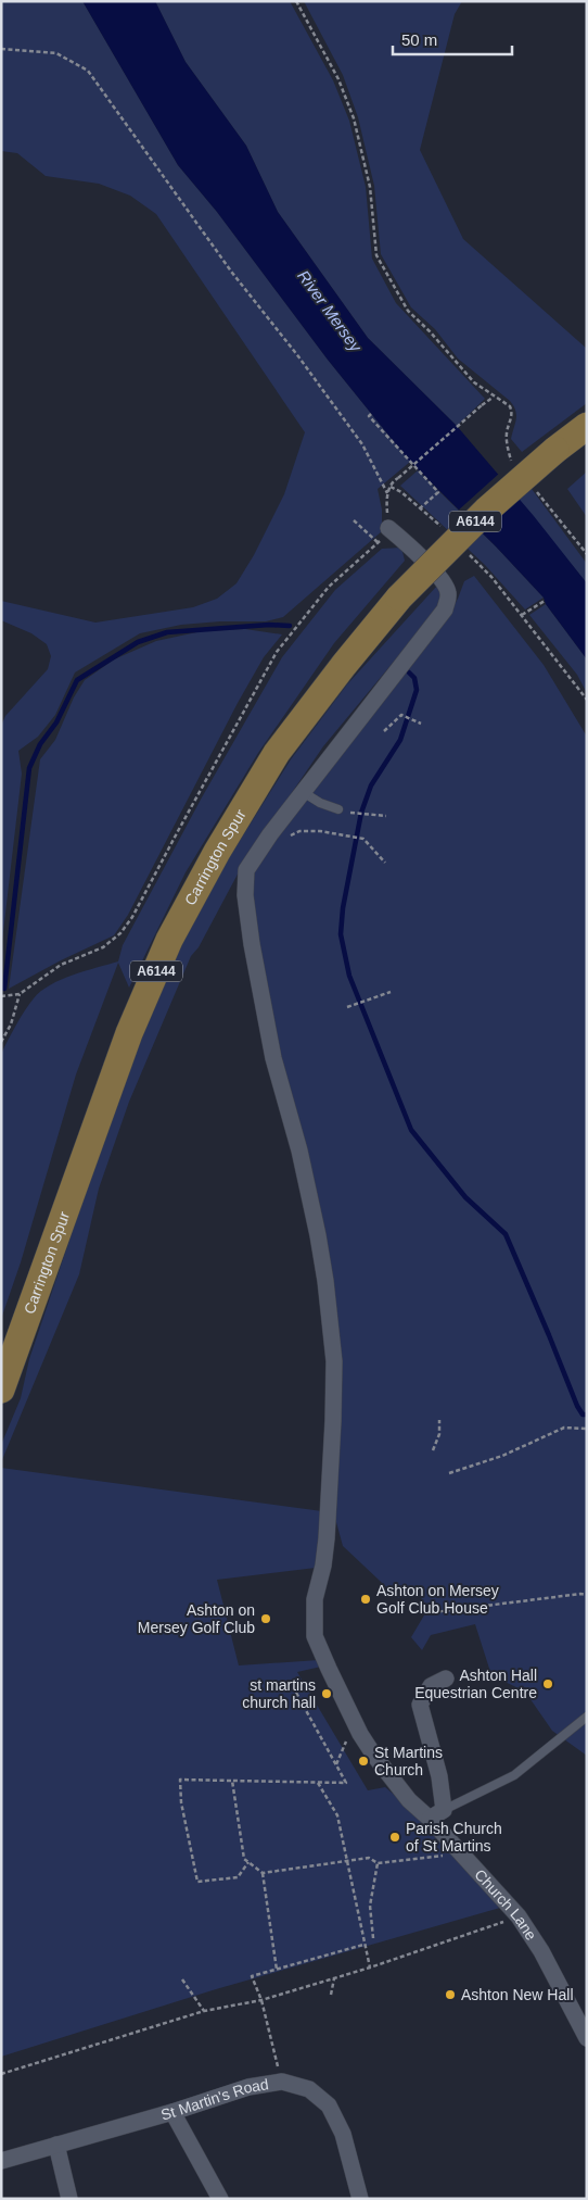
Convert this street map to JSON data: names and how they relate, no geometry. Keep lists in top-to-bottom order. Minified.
{"streets":{"main road":["A6144","Carrington Spur"],"street":["Church Lane","St Martin's Road"]},"water":["River Mersey"],"places":["Ashton on Mersey Golf Club House","Ashton on Mersey Golf Club","Ashton Hall Equestrian Centre","st martins church hall","St Martins Church","Parish Church of St Martins","Ashton New Hall"],"scale_bar":"50 m"}
